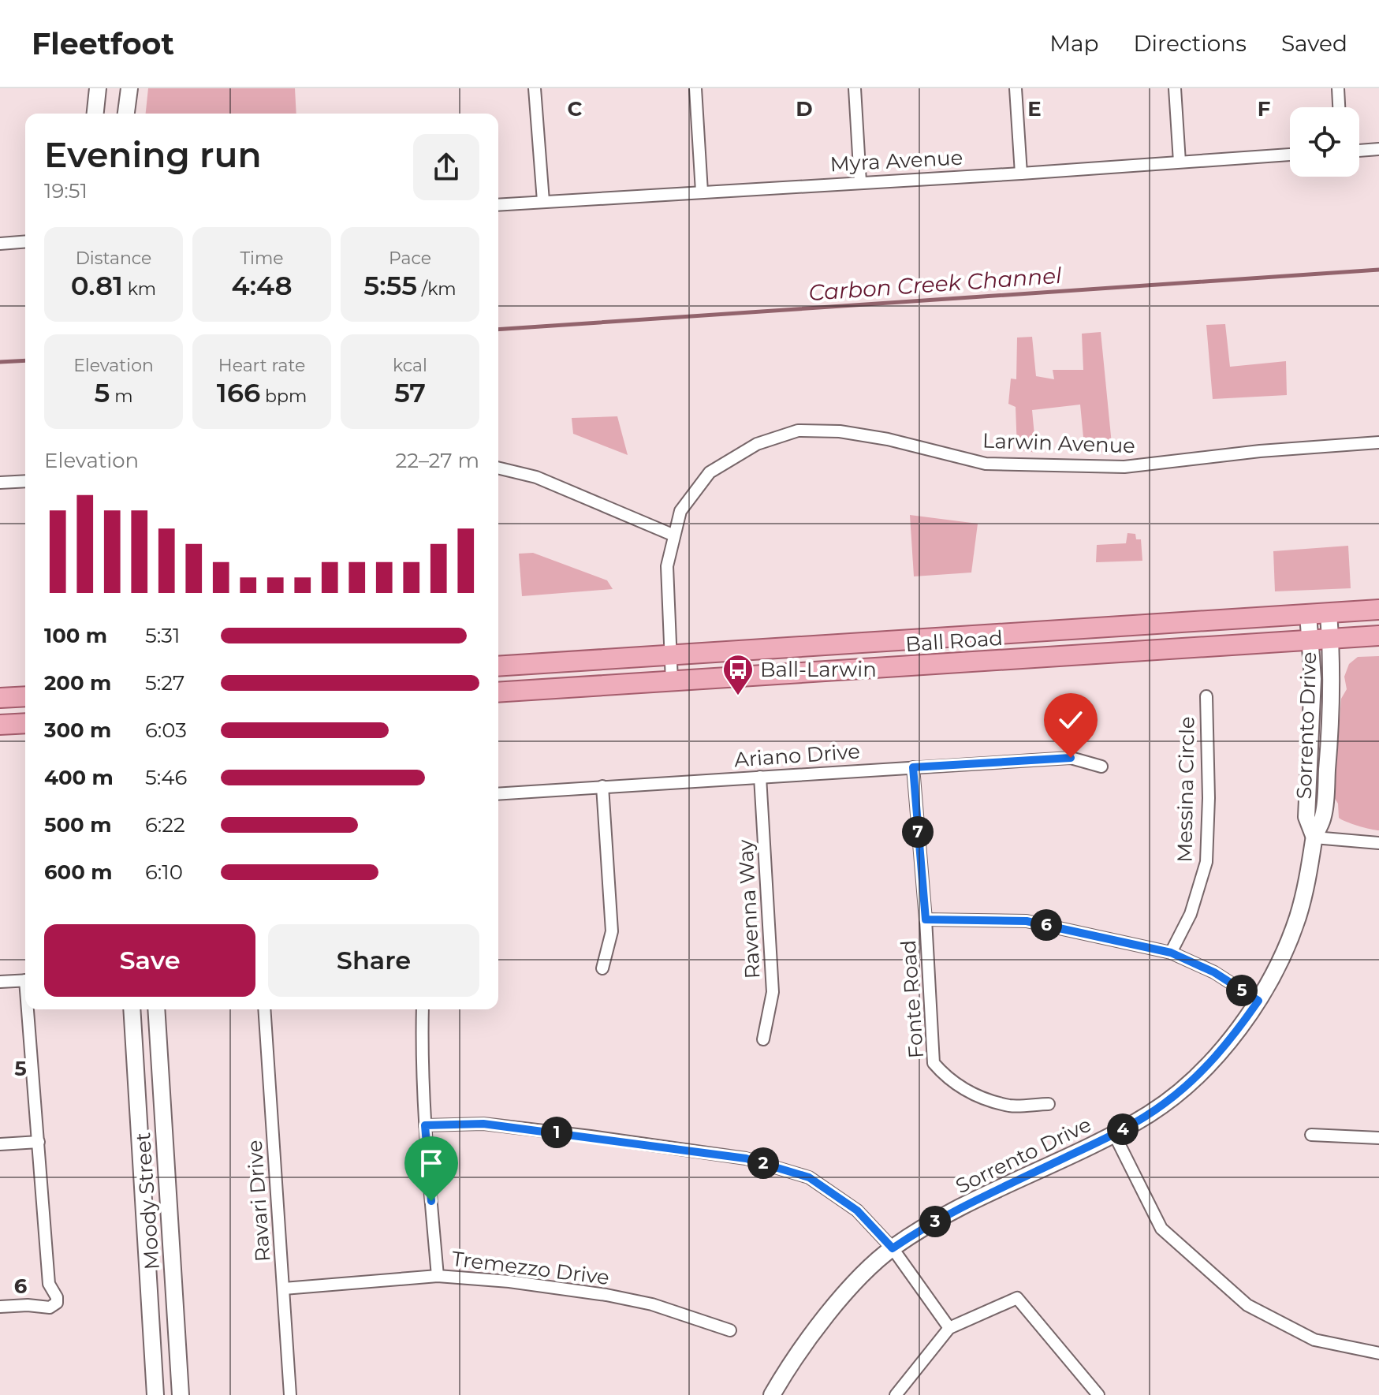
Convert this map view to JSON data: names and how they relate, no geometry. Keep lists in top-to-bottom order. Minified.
{"streets":{"main road":["Ball Road"],"street":["Myra Avenue","Larwin Avenue","Sorrento Drive","Ariano Drive","Messina Circle","Ravenna Way","Fonte Road","Moody Street","Ravari Drive","Tremezzo Drive"]},"crossings":[["Larwin Avenue","Ball Road"],["Ball Road","Sorrento Drive"],["Ariano Drive","Ravenna Way"],["Ariano Drive","Fonte Road"],["Ravari Drive","Tremezzo Drive"]],"water":["Carbon Creek Channel"],"places":{"bus stop":["Ball-Larwin"]},"page":{"header":"Fleetfoot","nav":["Map","Directions","Saved"],"heading":["Evening run","19:51"],"stats":[["Distance","0.81 km"],["Time","4:48"],["Pace","5:55 /km"],["Elevation","5 m"],["Heart rate","166 bpm"],["kcal","57"]],"chart":["Elevation","22–27 m"],"list":[{"name":"100 m","note":"5:31"},{"name":"200 m","note":"5:27"},{"name":"300 m","note":"6:03"},{"name":"400 m","note":"5:46"},{"name":"500 m","note":"6:22"},{"name":"600 m","note":"6:10"}],"pins":["7","6","5","4","1","2","3"],"buttons":["Save","Share"]},"grid":{"columns":["C","D","E","F"],"rows":["5","6"]}}
